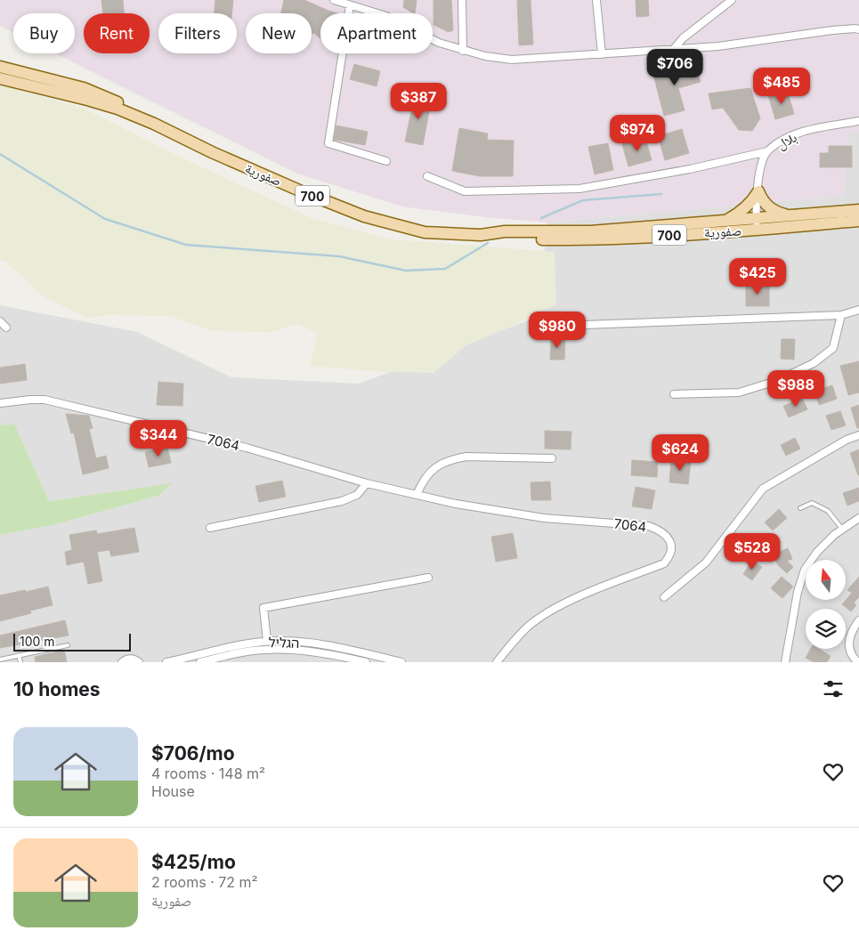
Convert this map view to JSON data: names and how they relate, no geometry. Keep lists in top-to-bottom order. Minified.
{"streets":{"main road":["صفورية","700"],"street":["بلال","7064","הגליל"]},"crossings":[["بلال","صفورية"],["صفورية","700"]],"scale_bar":"100 m","north":"top","page":{"chip":["Buy","Rent","Filters","New","Apartment"],"price":["$706","$485","$387","$974","$425","$980","$988","$344","$624","$528"],"scale":"100 m","heading":"10 homes","list":[{"name":"$706/mo","note":"4 rooms · 148 m² · House"},{"name":"$425/mo","note":"2 rooms · 72 m² · صفورية"}]}}
